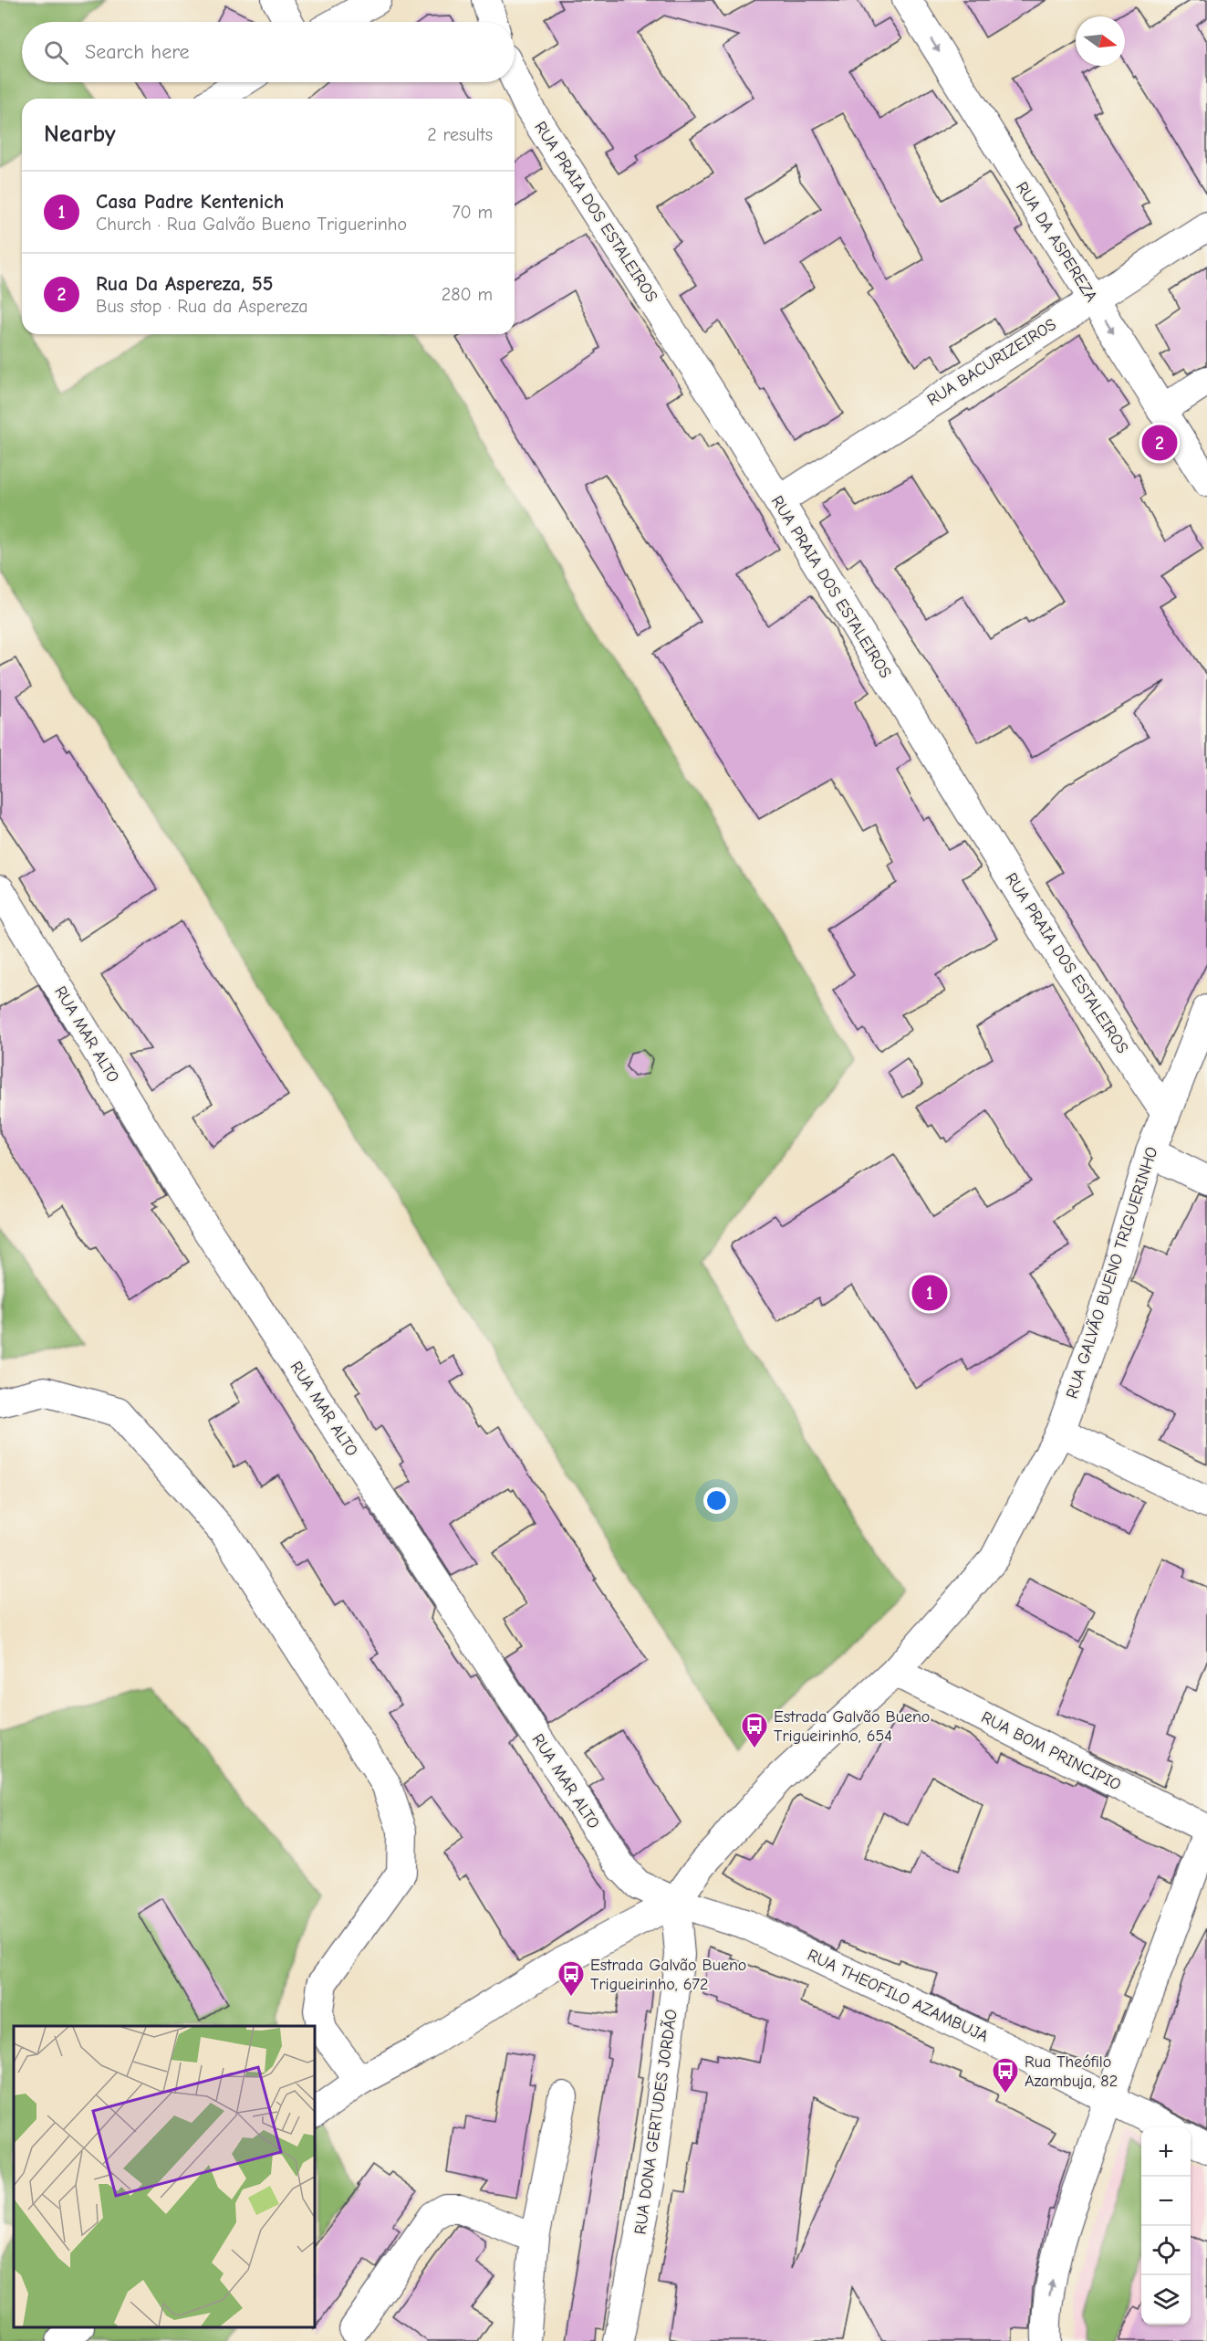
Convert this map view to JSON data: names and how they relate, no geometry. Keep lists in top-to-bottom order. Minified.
{"streets":{"street":["RUA PRAIA DOS ESTALEIROS","RUA DA ASPEREZA","RUA BACURIZEIROS","RUA MAR ALTO","RUA GALVÃO BUENO TRIGUERINHO","RUA BOM PRINCIPIO","RUA THEOFILO AZAMBUJA","RUA DONA GERTUDES JORDÃO"]},"crossings":[["RUA PRAIA DOS ESTALEIROS","RUA BACURIZEIROS"],["RUA PRAIA DOS ESTALEIROS","RUA GALVÃO BUENO TRIGUERINHO"],["RUA DA ASPEREZA","RUA BACURIZEIROS"],["RUA MAR ALTO","RUA GALVÃO BUENO TRIGUERINHO"],["RUA MAR ALTO","RUA THEOFILO AZAMBUJA"],["RUA MAR ALTO","RUA DONA GERTUDES JORDÃO"],["RUA GALVÃO BUENO TRIGUERINHO","RUA BOM PRINCIPIO"],["RUA GALVÃO BUENO TRIGUERINHO","RUA THEOFILO AZAMBUJA"],["RUA GALVÃO BUENO TRIGUERINHO","RUA DONA GERTUDES JORDÃO"],["RUA THEOFILO AZAMBUJA","RUA DONA GERTUDES JORDÃO"]],"one_way":["RUA DA ASPEREZA"],"places":{"bus stop":["Estrada Galvão Bueno Trigueirinho, 654","Estrada Galvão Bueno Trigueirinho, 672","Rua Theófilo Azambuja, 82"]},"north":"right","page":{"search":"Search here","heading":["Nearby","2 results"],"list":[{"mark":"1","name":"Casa Padre Kentenich","note":"Church · Rua Galvão Bueno Triguerinho","value":"70 m"},{"mark":"2","name":"Rua Da Aspereza, 55","note":"Bus stop · Rua da Aspereza","value":"280 m"}],"pins":["2","1"],"map_buttons":["+","−"]}}
